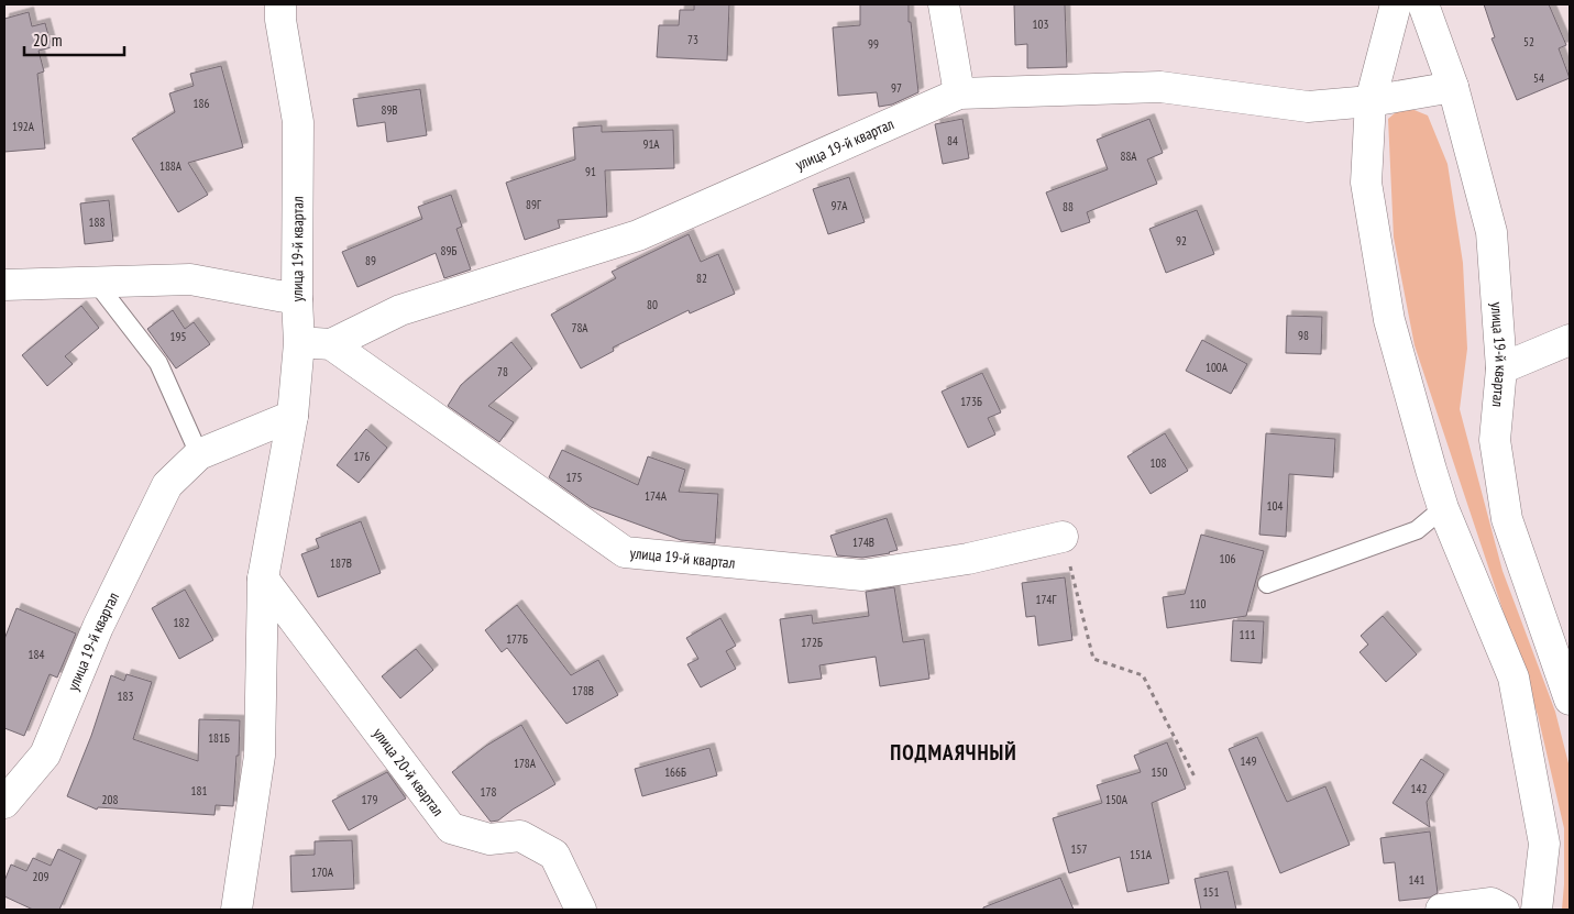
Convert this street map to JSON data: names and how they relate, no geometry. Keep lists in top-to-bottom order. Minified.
{"streets":{"street":["улица 19-й квартал","улица 20-й квартал"]},"districts":["ПОДМАЯЧНЫЙ"],"house_numbers":["103","73","52","99","54","97","186","89В","192А","84","91А","88А","188А","91","89Г","97А","88","188","92","89Б","89","82","80","78А","98","195","100А","78","173Б","176","108","175","174А","104","174В","106","187В","174Г","110","182","111","177Б","172Б","184","178В","183","181Б","149","178А","166Б","150","142","181","178","208","179","150А","157","151А","170А","209","141","151"],"scale_bar":"20 m"}
